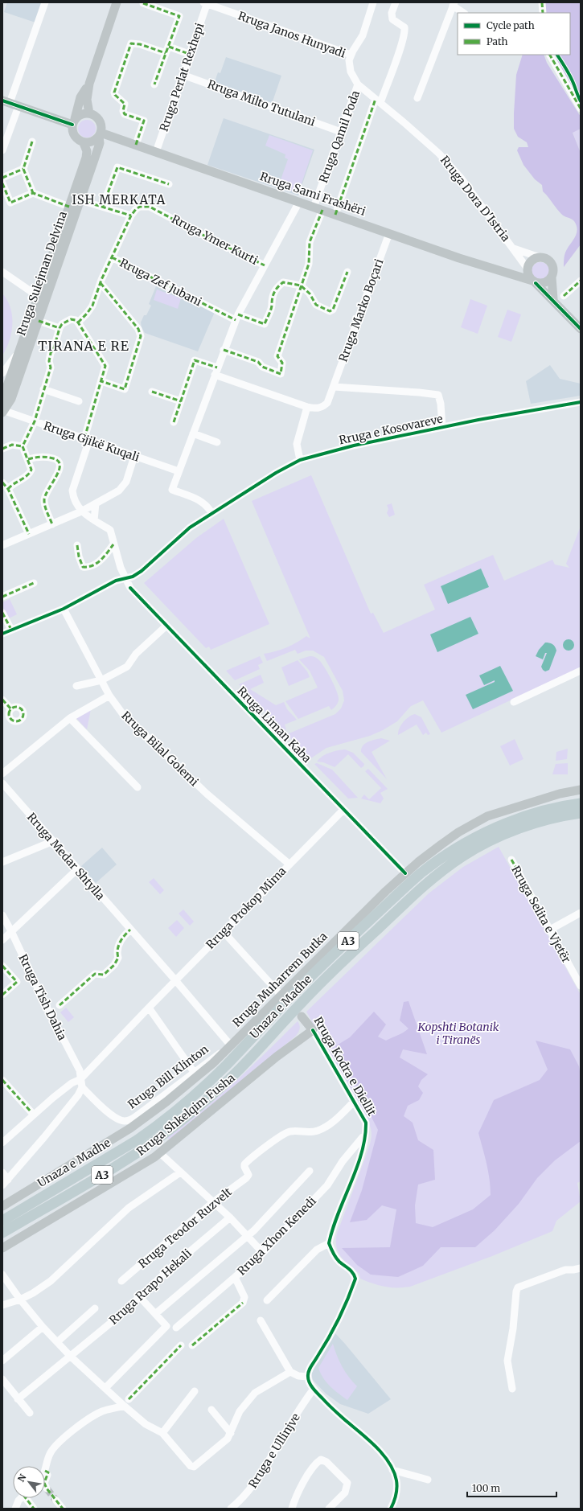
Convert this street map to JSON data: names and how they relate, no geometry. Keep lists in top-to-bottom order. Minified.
{"streets":{"highway":["A3","Unaza e Madhe"],"main road":["Rruga Sami Frashëri","Rruga Sulejman Delvina","Rruga Muharrem Butka","Rruga Kodra e Diellit","Rruga Shkelqim Fusha"],"street":["Rruga Janos Hunyadi","Rruga Perlat Rexhepi","Rruga Milto Tutulani","Rruga Qamil Poda","Rruga Dora D'Istria","Rruga Ymer Kurti","Rruga Zef Jubani","Rruga Marko Boçari","Rruga e Kosovareve","Rruga Gjikë Kuqali","Rruga Liman Kaba","Rruga Bilal Golemi","Rruga Medar Shtylla","Rruga Prokop Mima","Rruga Selita e Vjetër","Rruga Tish Dahia","Rruga Bill Klinton","Rruga Teodor Ruzvelt","Rruga Xhon Kenedi","Rruga Rrapo Hekali","Rruga e Ullinjve"]},"crossings":[["Rruga Janos Hunyadi","Rruga Perlat Rexhepi"],["Rruga Janos Hunyadi","Rruga Qamil Poda"],["Rruga Janos Hunyadi","Rruga Dora D'Istria"],["Rruga Perlat Rexhepi","Rruga Milto Tutulani"],["Rruga Perlat Rexhepi","Rruga Sami Frashëri"],["Rruga Milto Tutulani","Rruga Qamil Poda"],["Rruga Qamil Poda","Rruga Sami Frashëri"],["Rruga Qamil Poda","Rruga Dora D'Istria"],["Rruga Qamil Poda","Rruga Zef Jubani"],["Rruga Sami Frashëri","Rruga Dora D'Istria"],["Rruga Sami Frashëri","Rruga Sulejman Delvina"],["Rruga Sami Frashëri","Rruga Marko Boçari"],["Rruga Ymer Kurti","Rruga Zef Jubani"],["Rruga e Kosovareve","Rruga Liman Kaba"],["Rruga e Kosovareve","Rruga Bilal Golemi"],["Rruga Liman Kaba","Rruga Prokop Mima"],["Rruga Liman Kaba","Rruga Muharrem Butka"],["Rruga Bilal Golemi","Rruga Prokop Mima"],["Rruga Medar Shtylla","Rruga Prokop Mima"],["Rruga Medar Shtylla","Rruga Muharrem Butka"],["Rruga Prokop Mima","Rruga Tish Dahia"],["Rruga Muharrem Butka","Rruga Bill Klinton"],["Rruga Kodra e Diellit","Rruga Shkelqim Fusha"],["Rruga Kodra e Diellit","Rruga Teodor Ruzvelt"],["Rruga Kodra e Diellit","Rruga Xhon Kenedi"]],"districts":["ISH MERKATA","TIRANA E RE"],"parks":["Kopshti Botanik i Tiranës"],"legend":["Cycle path","Path"],"scale_bar":"100 m","north":"top left"}
